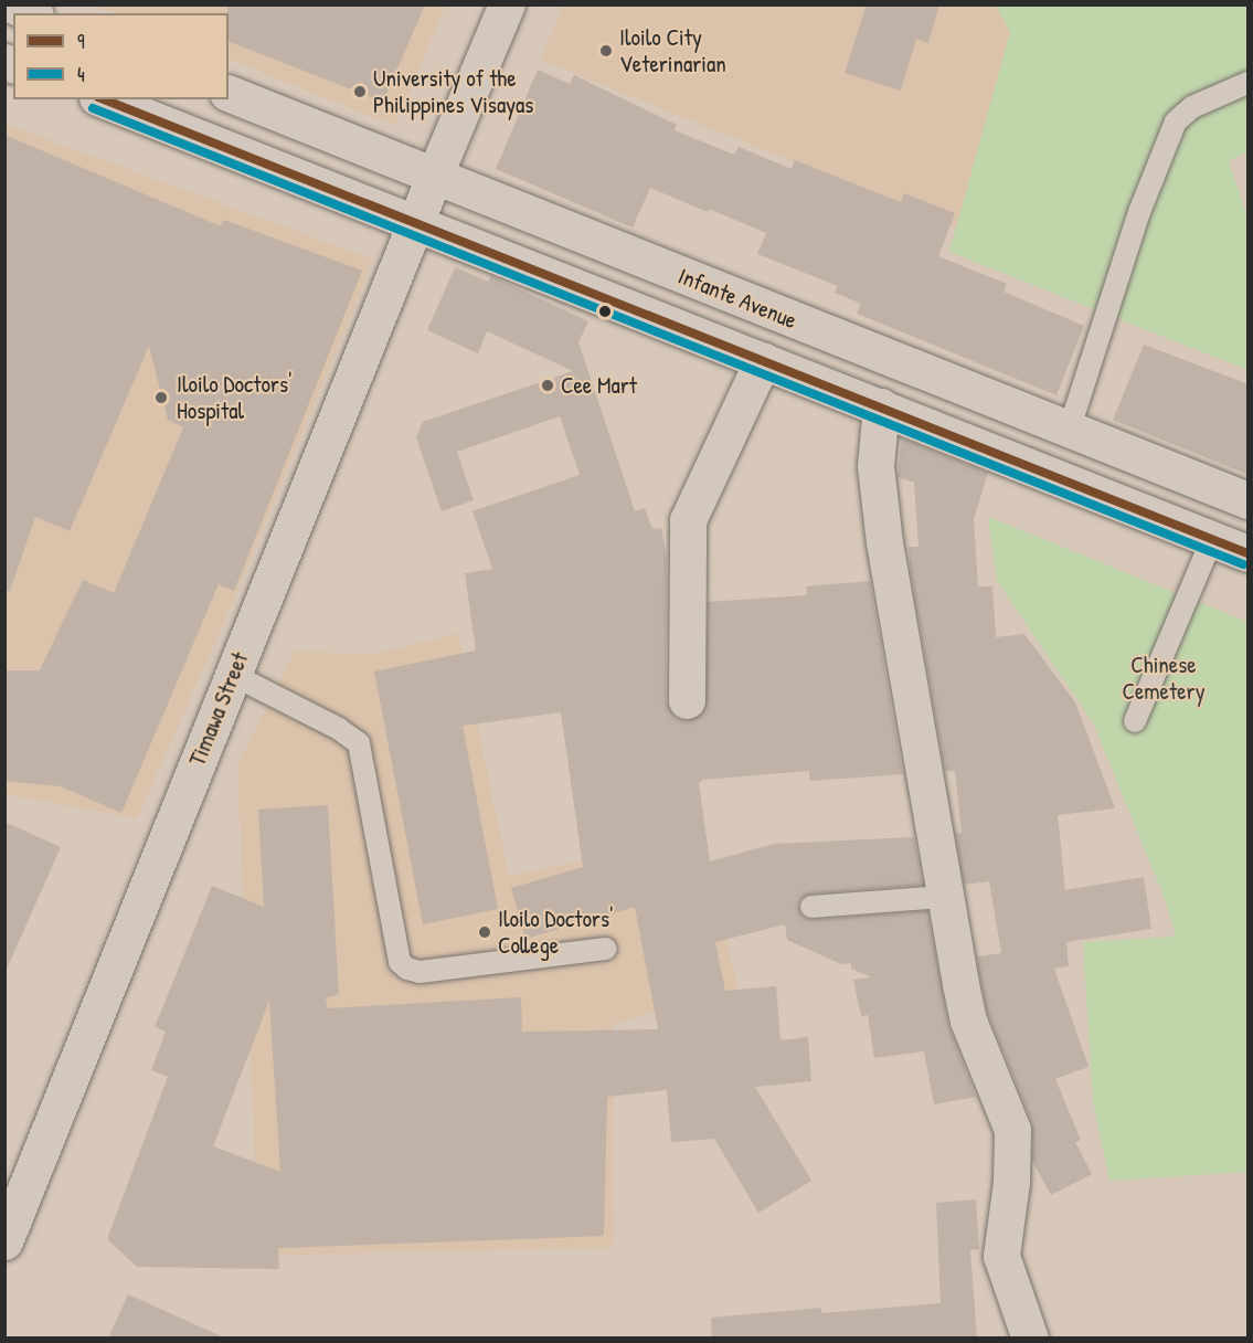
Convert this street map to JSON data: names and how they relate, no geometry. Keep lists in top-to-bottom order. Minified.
{"streets":{"street":["Infante Avenue","Timawa Street"]},"crossings":[["Infante Avenue","Timawa Street"]],"parks":["Chinese Cemetery"],"places":["Iloilo City Veterinarian","University of the Philippines Visayas","Cee Mart","Iloilo Doctors' Hospital","Iloilo Doctors' College"],"lines":["transit line 9","transit line 4"],"legend":["9","4"]}
